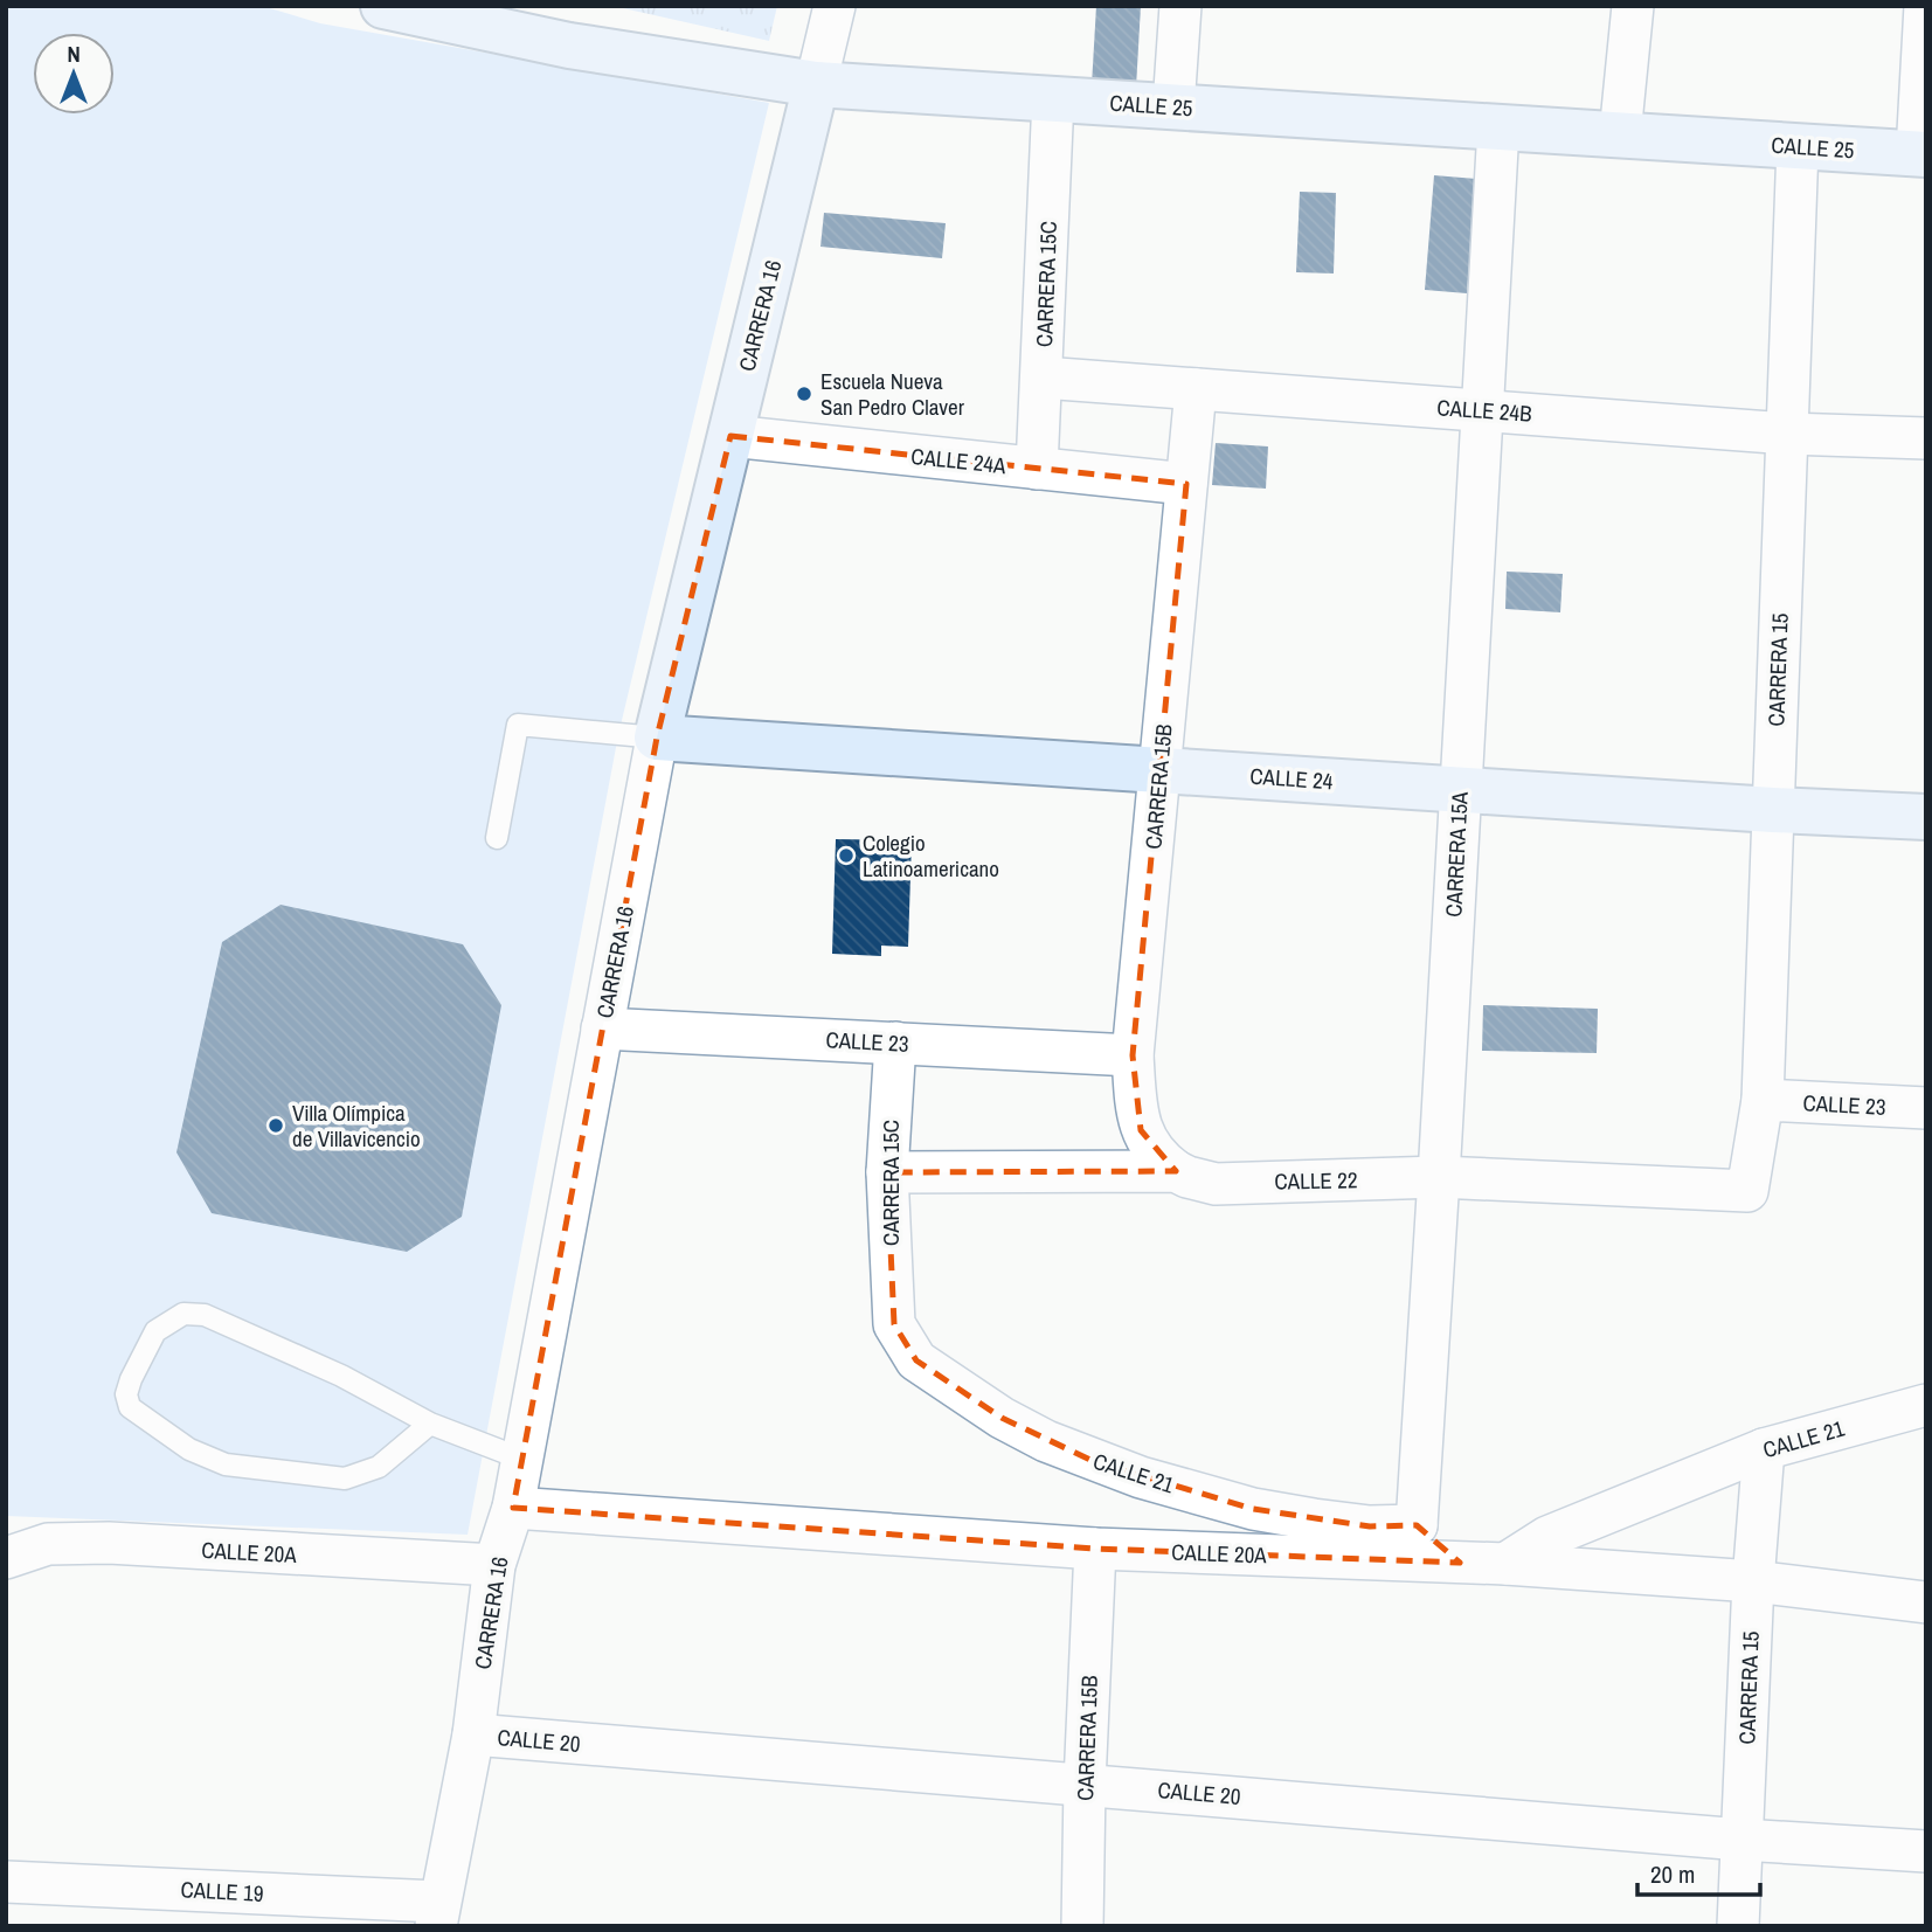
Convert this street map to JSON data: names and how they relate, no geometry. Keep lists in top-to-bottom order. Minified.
{"streets":{"street":["CALLE 25","CARRERA 15C","CARRERA 16","CALLE 24B","CALLE 24A","CARRERA 15","CALLE 24","CARRERA 15B","CARRERA 15A","CALLE 23","CALLE 22","CALLE 21","CALLE 20A","CALLE 20","CALLE 19"]},"crossings":[["CALLE 25","CARRERA 15C"],["CALLE 25","CARRERA 16"],["CALLE 25","CARRERA 15"],["CALLE 25","CARRERA 15A"],["CARRERA 15C","CALLE 24B"],["CARRERA 15C","CALLE 24A"],["CARRERA 15C","CALLE 23"],["CARRERA 15C","CALLE 22"],["CARRERA 15C","CALLE 21"],["CARRERA 16","CALLE 24A"],["CARRERA 16","CALLE 24"],["CARRERA 16","CALLE 23"],["CARRERA 16","CALLE 20A"],["CARRERA 16","CALLE 20"],["CARRERA 16","CALLE 19"],["CALLE 24B","CARRERA 15"],["CALLE 24B","CARRERA 15B"],["CALLE 24B","CARRERA 15A"],["CALLE 24A","CARRERA 15B"],["CARRERA 15","CALLE 24"],["CARRERA 15","CALLE 23"],["CARRERA 15","CALLE 22"],["CARRERA 15","CALLE 21"],["CARRERA 15","CALLE 20A"],["CARRERA 15","CALLE 20"],["CALLE 24","CARRERA 15B"],["CALLE 24","CARRERA 15A"],["CARRERA 15B","CALLE 23"],["CARRERA 15B","CALLE 22"],["CARRERA 15B","CALLE 20A"],["CARRERA 15B","CALLE 20"],["CARRERA 15A","CALLE 22"],["CARRERA 15A","CALLE 21"],["CALLE 21","CALLE 20A"]],"places":["Escuela Nueva San Pedro Claver","Colegio Latinoamericano","Villa Olímpica de Villavicencio"],"scale_bar":"20 m","north":"top"}
